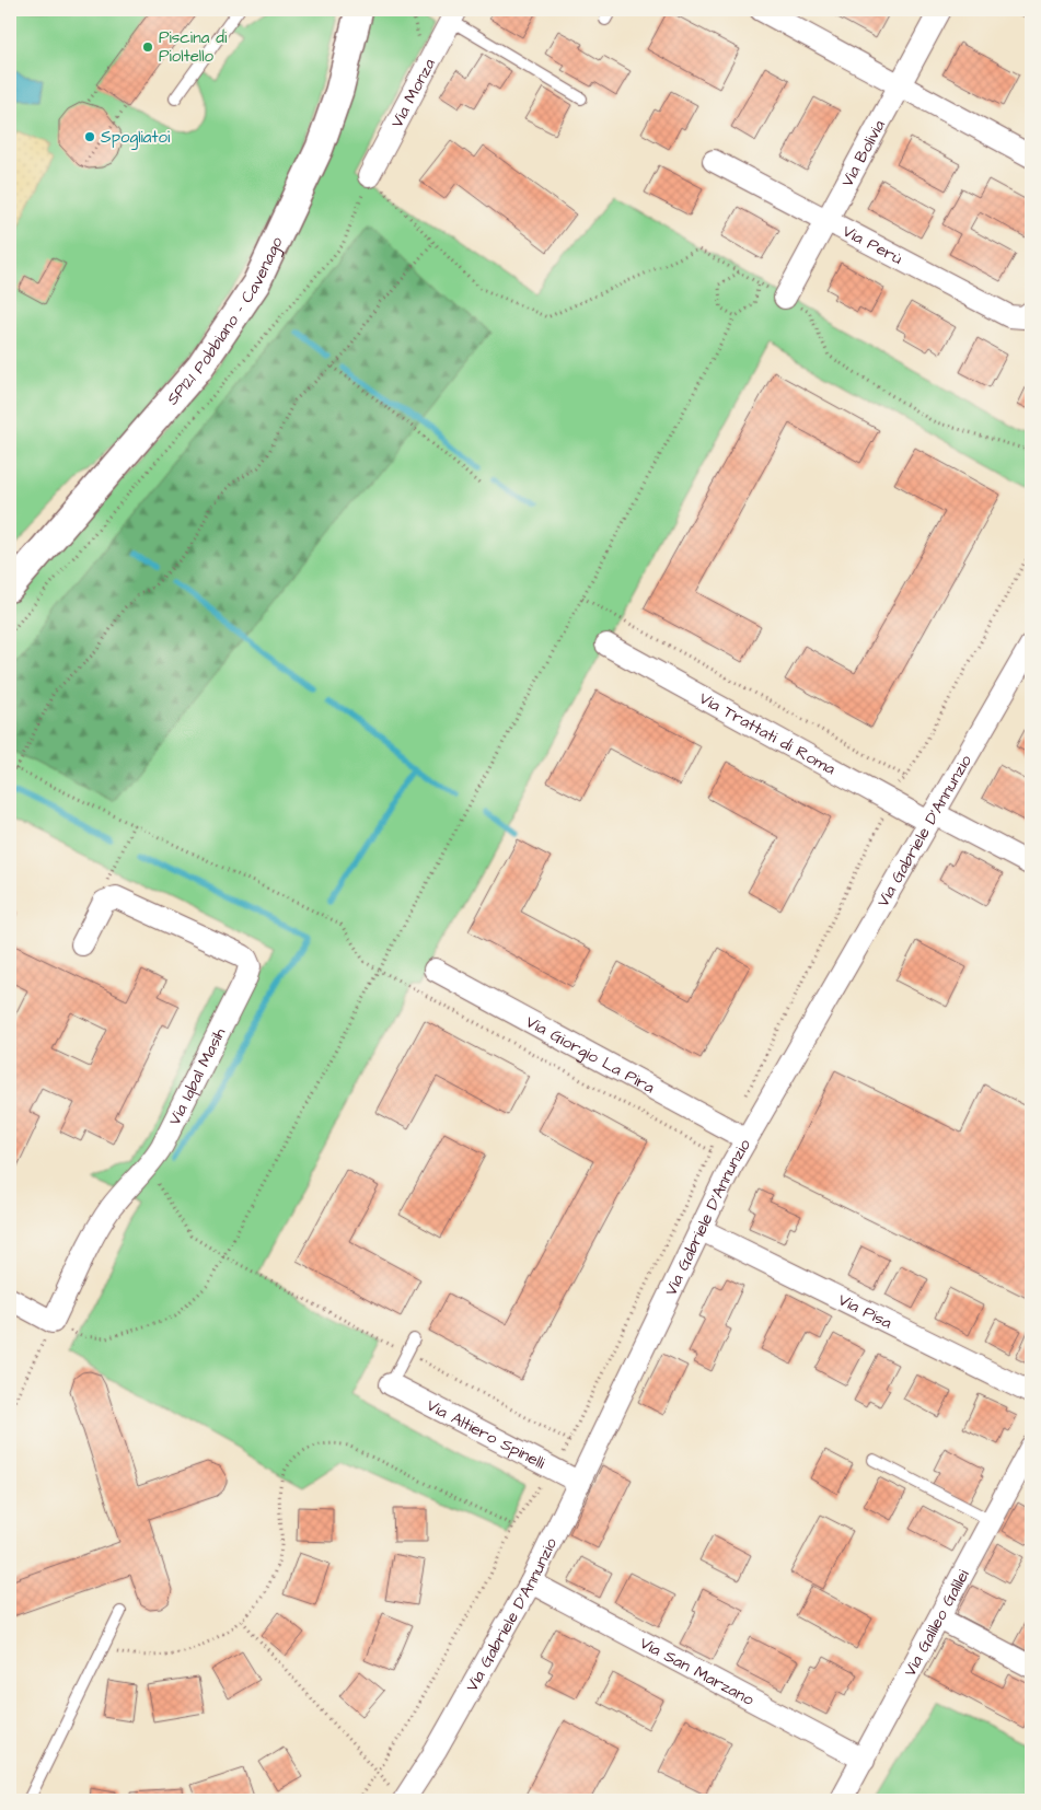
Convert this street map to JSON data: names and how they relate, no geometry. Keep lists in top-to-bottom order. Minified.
{"streets":{"street":["Via Monza","Via Bolivia","Via Perù","SP121 Pobbiano - Cavenago","Via Trattati di Roma","Via Gabriele D'Annunzio","Via Giorgio La Pira","Via Iqbal Masih","Via Pisa","Via Altiero Spinelli","Via Galileo Galilei","Via San Marzano"]},"crossings":[["Via Bolivia","Via Perù"],["Via Trattati di Roma","Via Gabriele D'Annunzio"],["Via Gabriele D'Annunzio","Via Giorgio La Pira"],["Via Gabriele D'Annunzio","Via Pisa"],["Via Gabriele D'Annunzio","Via Altiero Spinelli"],["Via Gabriele D'Annunzio","Via San Marzano"],["Via Galileo Galilei","Via San Marzano"]],"places":["Piscina di Pioltello","Spogliatoi"]}
